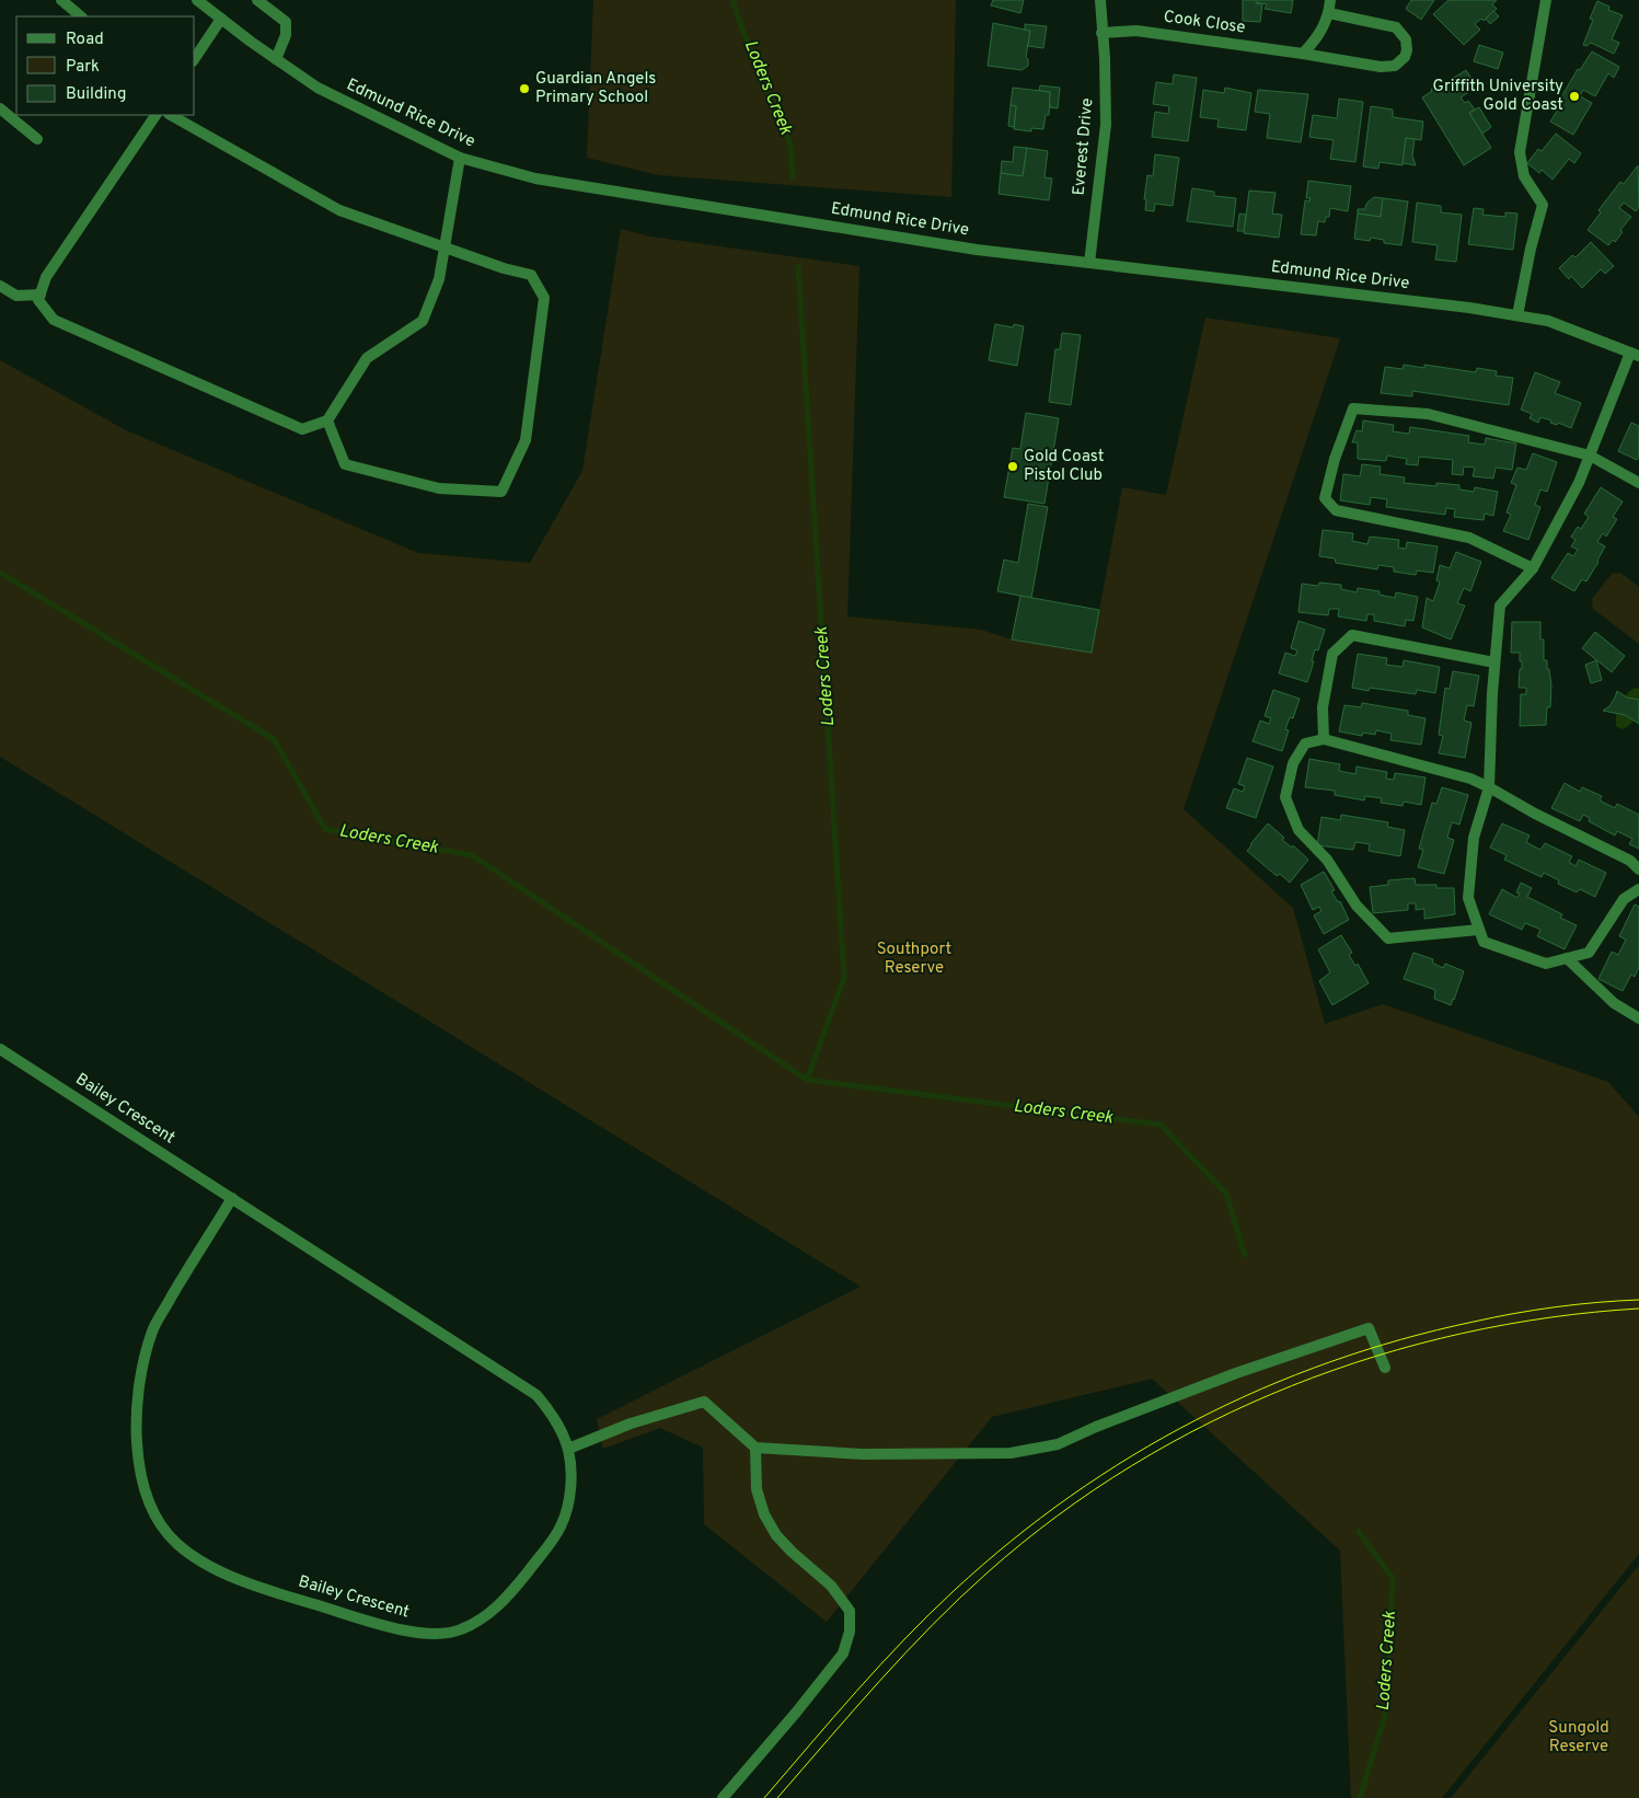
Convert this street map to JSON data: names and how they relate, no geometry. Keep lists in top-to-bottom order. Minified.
{"streets":{"street":["Cook Close","Edmund Rice Drive","Everest Drive","Bailey Crescent"]},"crossings":[["Cook Close","Everest Drive"],["Edmund Rice Drive","Everest Drive"]],"water":["Loders Creek"],"parks":["Southport Reserve","Sungold Reserve"],"places":["Guardian Angels Primary School","Griffith University Gold Coast","Gold Coast Pistol Club"],"legend":["Road","Park","Building"]}
